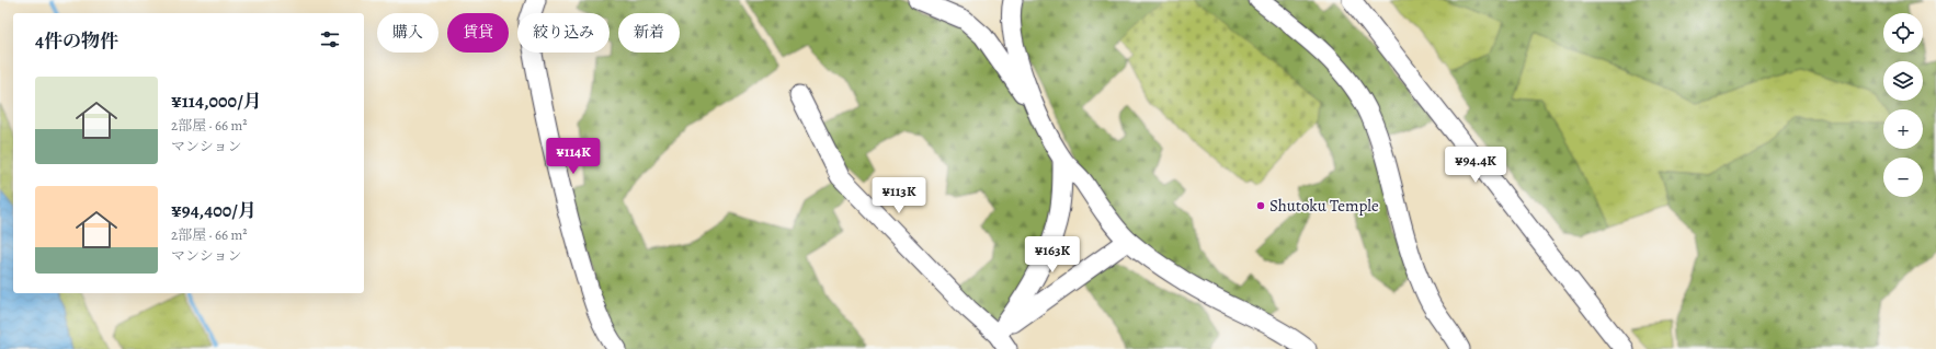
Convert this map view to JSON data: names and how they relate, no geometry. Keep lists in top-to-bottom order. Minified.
{"places":["Shutoku Temple"],"page":{"map_buttons":["+","−"],"chip":["購入","賃貸","絞り込み","新着"],"heading":"4件の物件","list":[{"name":"¥114,000/月","note":"2部屋 · 66 m² · マンション"},{"name":"¥94,400/月","note":"2部屋 · 66 m² · マンション"}],"price":["¥114K","¥94.4K","¥113K","¥163K"]}}
